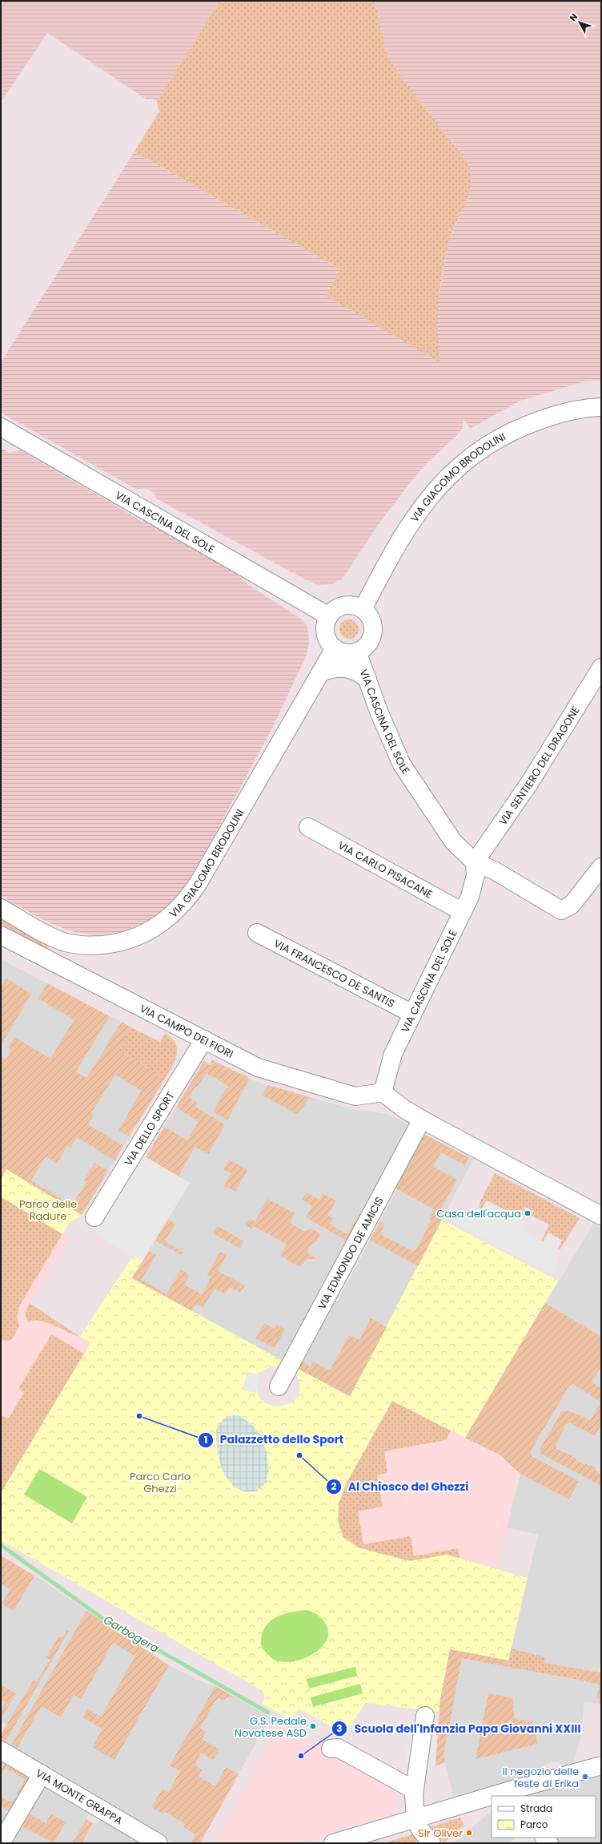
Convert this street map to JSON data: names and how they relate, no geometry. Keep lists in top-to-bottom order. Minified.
{"streets":{"street":["VIA GIACOMO BRODOLINI","VIA CASCINA DEL SOLE","VIA SENTIERO DEL DRAGONE","VIA CARLO PISACANE","VIA FRANCESCO DE SANTIS","VIA CAMPO DEI FIORI","VIA DELLO SPORT","VIA EDMONDO DE AMICIS","VIA MONTE GRAPPA"]},"crossings":[["VIA GIACOMO BRODOLINI","VIA CASCINA DEL SOLE"],["VIA CASCINA DEL SOLE","VIA SENTIERO DEL DRAGONE"],["VIA CASCINA DEL SOLE","VIA CARLO PISACANE"],["VIA CASCINA DEL SOLE","VIA FRANCESCO DE SANTIS"],["VIA CASCINA DEL SOLE","VIA CAMPO DEI FIORI"],["VIA CAMPO DEI FIORI","VIA DELLO SPORT"]],"water":["Garbogera"],"parks":["Parco delle Radure","Parco Carlo Ghezzi"],"places":["Casa dell'acqua","Palazzetto dello Sport","Al Chiosco del Ghezzi","G.S. Pedale Novatese ASD","Scuola dell'Infanzia Papa Giovanni XXIII","Il negozio delle feste di Erika","Sir Oliver"],"legend":["Strada","Parco"],"north":"top left"}
